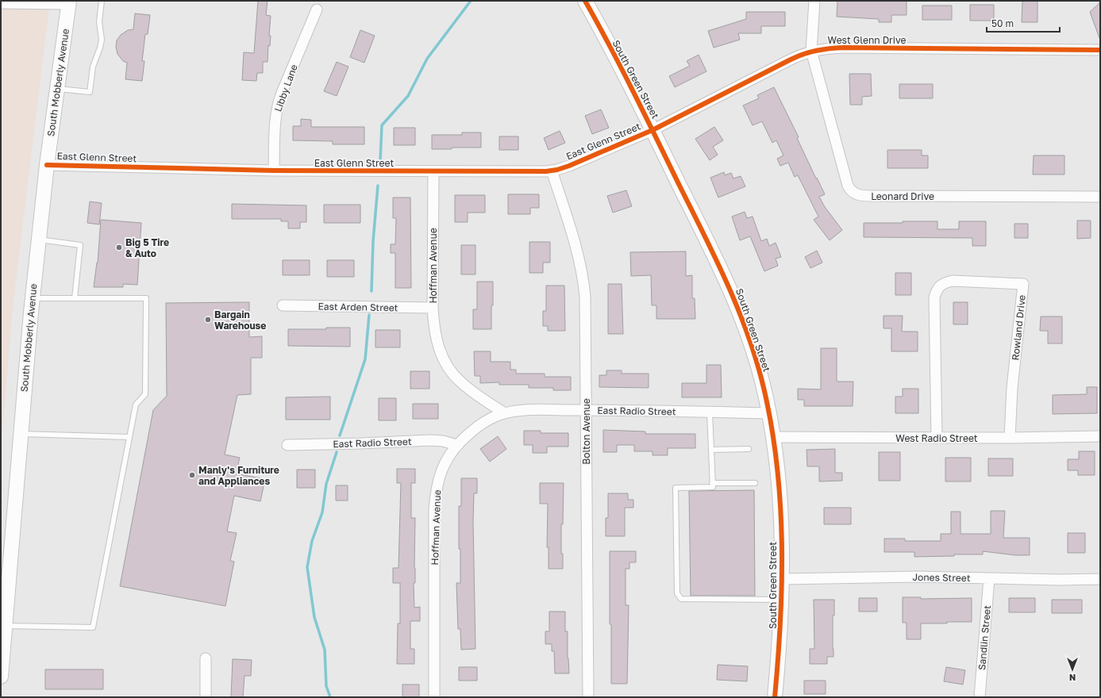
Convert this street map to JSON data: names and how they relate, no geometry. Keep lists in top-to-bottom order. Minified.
{"streets":{"street":["West Glenn Drive","South Green Street","South Mobberly Avenue","Libby Lane","East Glenn Street","Leonard Drive","Hoffman Avenue","East Arden Street","Rowland Drive","East Radio Street","Bolton Avenue","West Radio Street","Jones Street","Sandlin Street"]},"crossings":[["West Glenn Drive","South Green Street"],["West Glenn Drive","East Glenn Street"],["West Glenn Drive","Leonard Drive"],["South Green Street","East Glenn Street"],["South Green Street","East Radio Street"],["South Green Street","West Radio Street"],["South Green Street","Jones Street"],["South Mobberly Avenue","East Glenn Street"],["Libby Lane","East Glenn Street"],["East Glenn Street","Hoffman Avenue"],["East Glenn Street","Bolton Avenue"],["Hoffman Avenue","East Arden Street"],["Hoffman Avenue","East Radio Street"],["Rowland Drive","West Radio Street"],["East Radio Street","Bolton Avenue"],["Jones Street","Sandlin Street"]],"places":["Big 5 Tire & Auto","Bargain Warehouse","Manly's Furniture and Appliances"],"scale_bar":"50 m","north":"bottom"}
